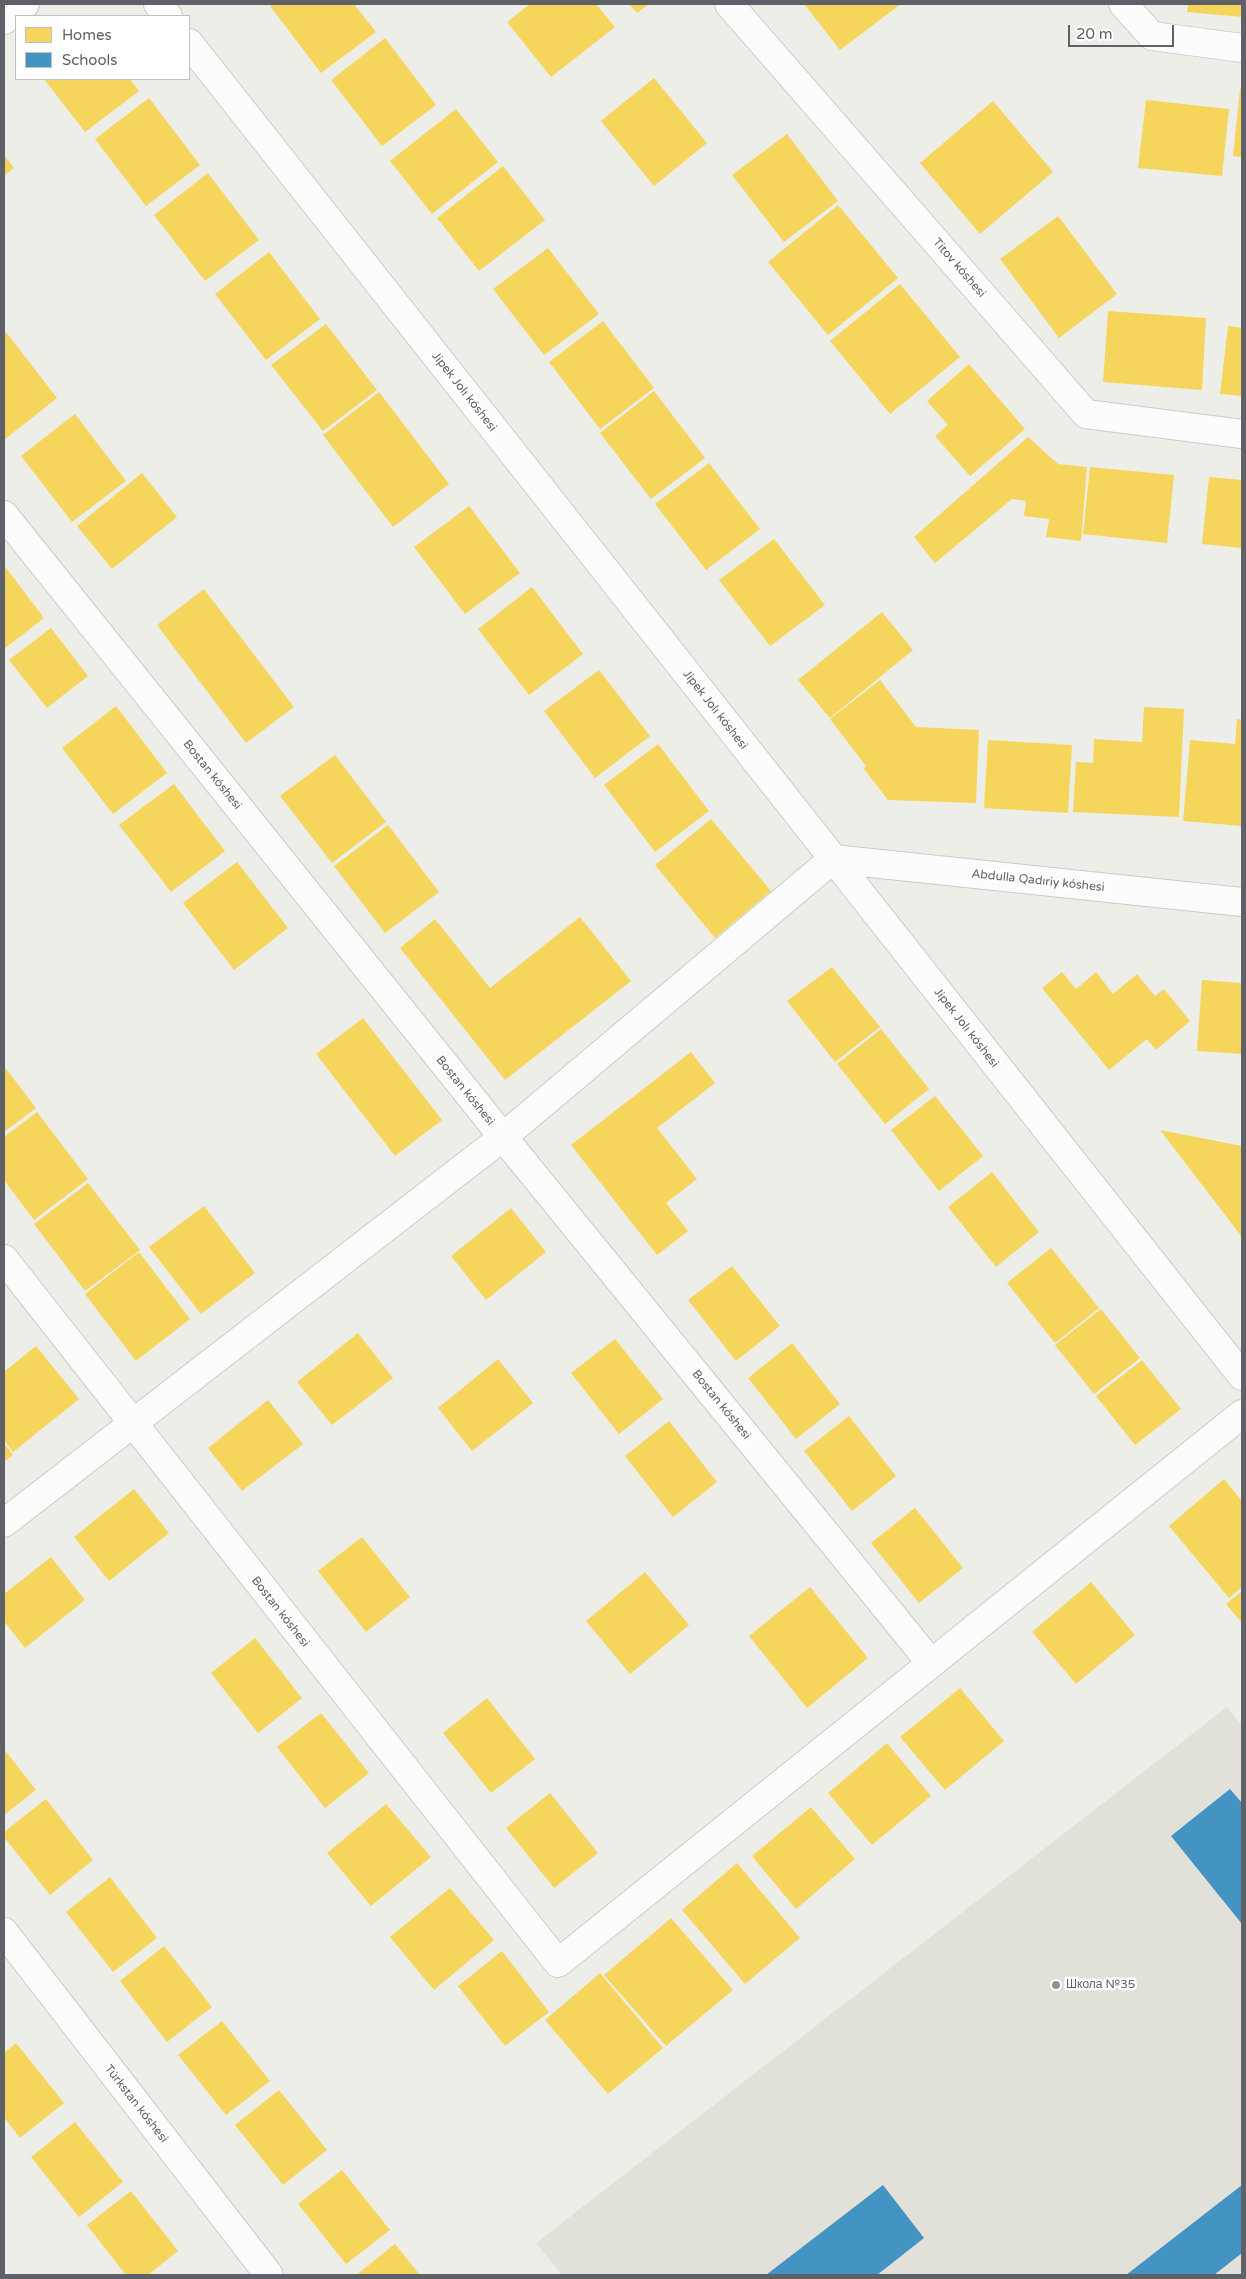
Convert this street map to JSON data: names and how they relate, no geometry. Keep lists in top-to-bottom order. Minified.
{"streets":{"street":["Titov kóshesi","Jipek Jolı kóshesi","Bostan kóshesi","Abdulla Qadıriy kóshesi","Túrkstan kóshesi"]},"crossings":[["Jipek Jolı kóshesi","Abdulla Qadıriy kóshesi"]],"places":["Школа №35"],"legend":["Homes","Schools"],"scale_bar":"20 m"}
